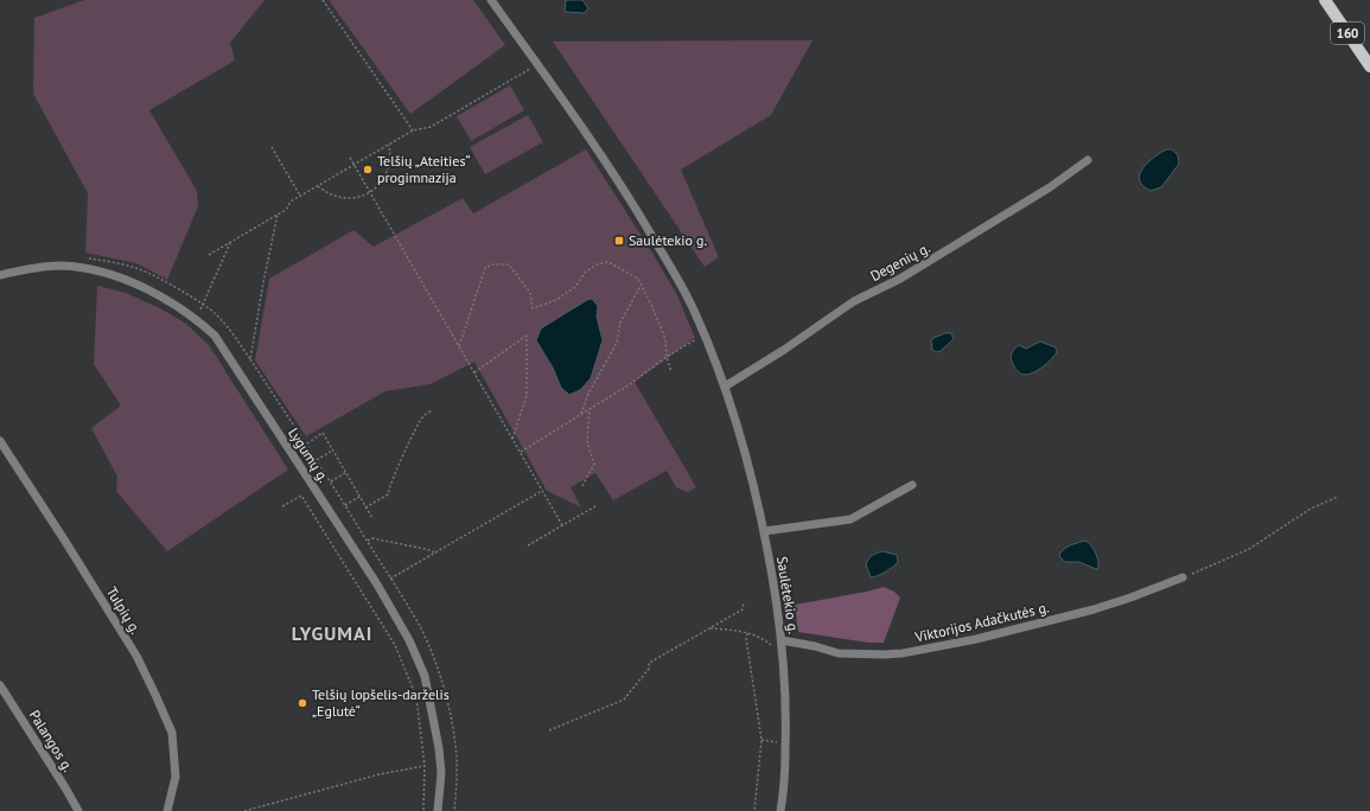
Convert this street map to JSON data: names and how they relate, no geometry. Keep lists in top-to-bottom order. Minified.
{"streets":{"main road":["160"],"street":["Degenių g.","Lygumų g.","Saulėtekio g.","Tulpių g.","Viktorijos Adačkutės g.","Palangos g."]},"crossings":[["Degenių g.","Saulėtekio g."],["Saulėtekio g.","Viktorijos Adačkutės g."]],"districts":["LYGUMAI"],"places":{"other":["Telšių „Ateities“ progimnazija","Telšių lopšelis-darželis „Eglutė“"],"transit":["Saulėtekio g."]}}
